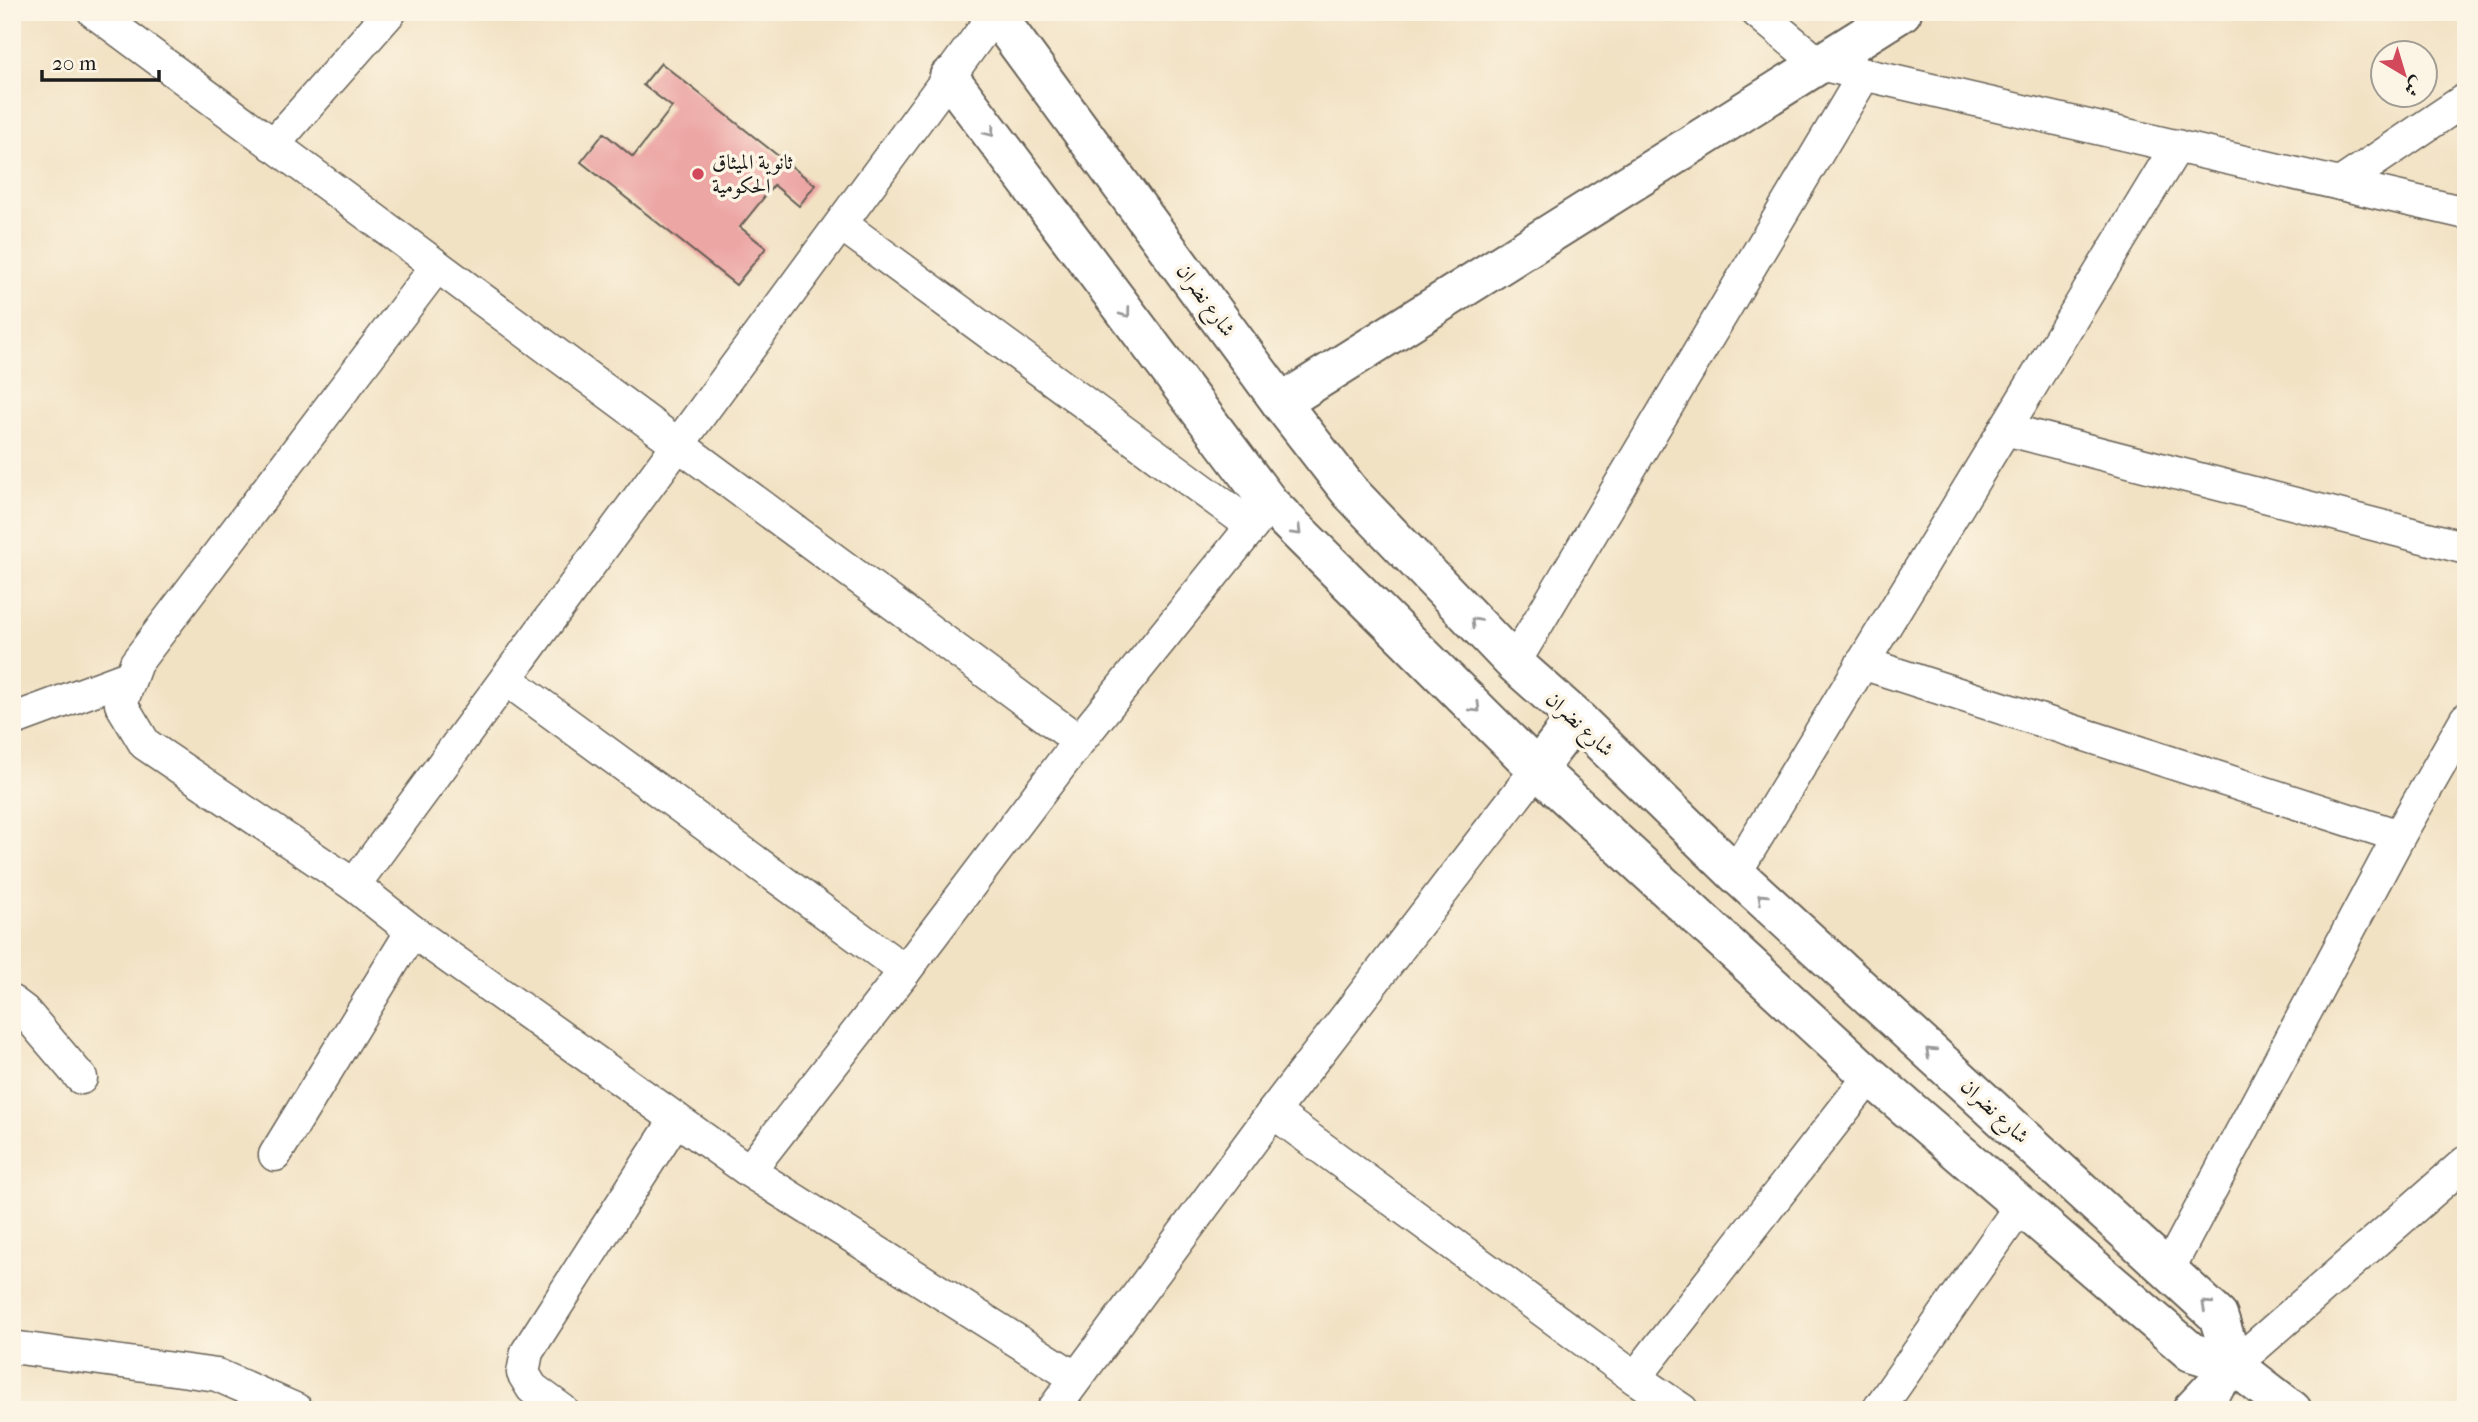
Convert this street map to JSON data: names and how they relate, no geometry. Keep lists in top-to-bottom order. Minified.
{"streets":{"street":["شارع نضران"]},"places":["ثانوية الميثاق الحكومية"],"scale_bar":"20 m","north":"bottom right"}
